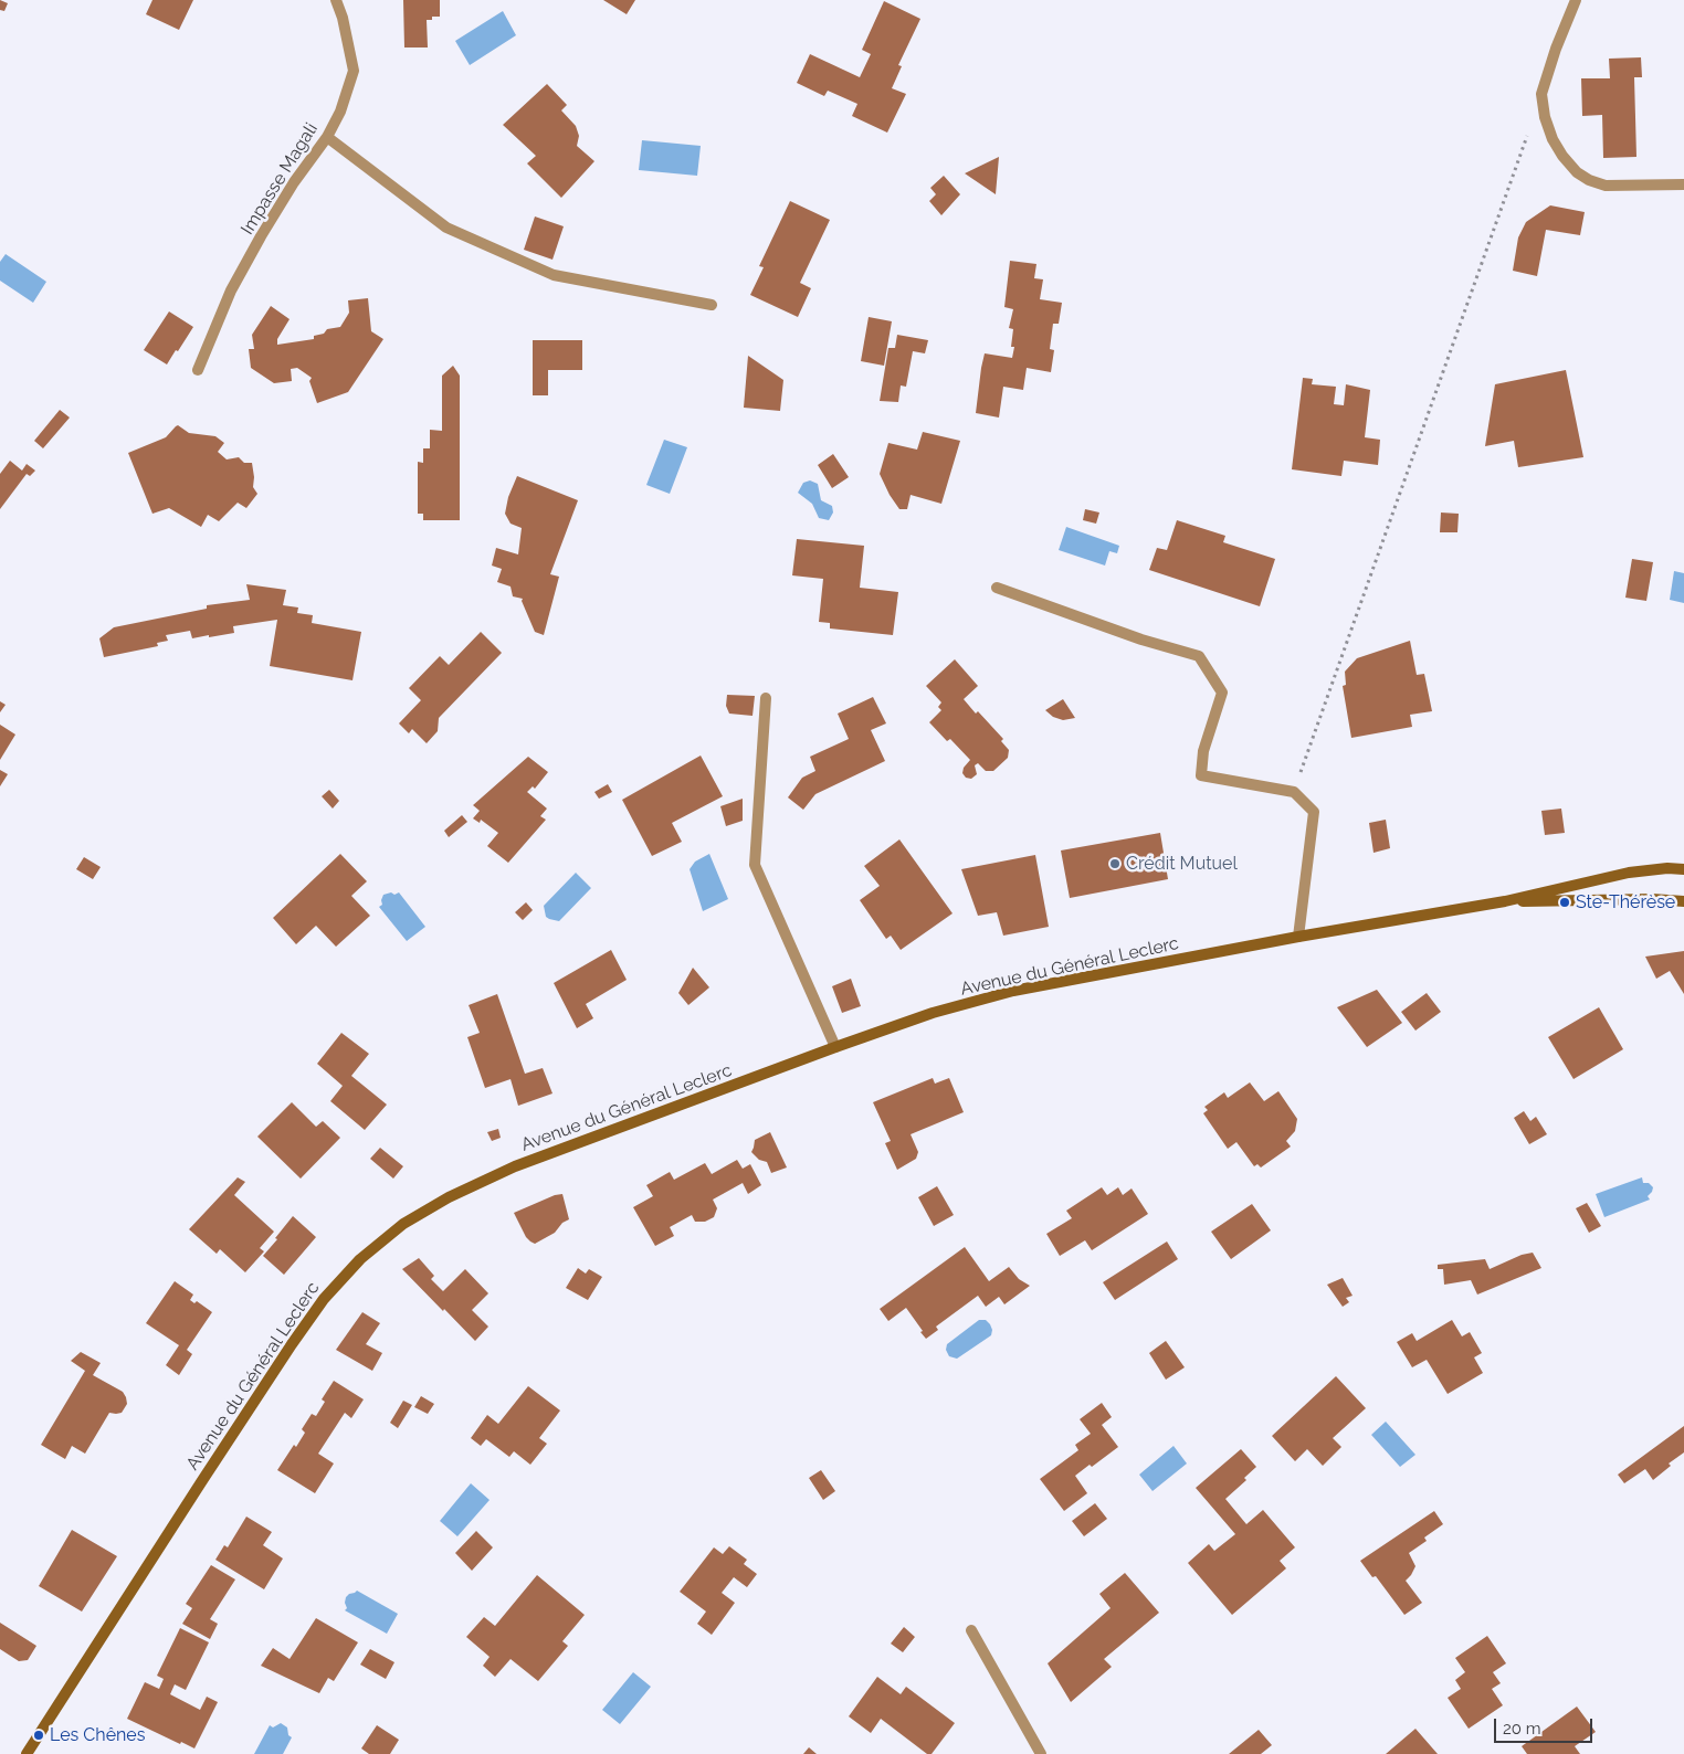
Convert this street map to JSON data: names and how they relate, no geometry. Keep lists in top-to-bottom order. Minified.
{"streets":{"main road":["Avenue du Général Leclerc"],"street":["Impasse Magali"]},"places":["Crédit Mutuel","Ste-Thérèse","Les Chênes"],"scale_bar":"20 m"}
